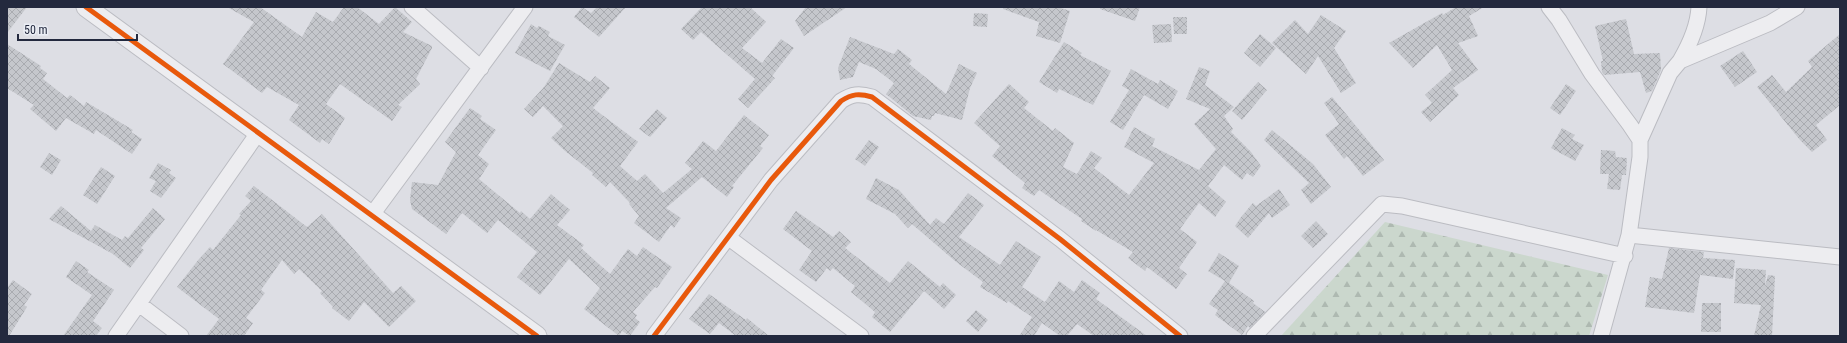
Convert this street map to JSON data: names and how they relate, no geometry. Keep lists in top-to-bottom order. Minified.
{"scale_bar":"50 m"}
